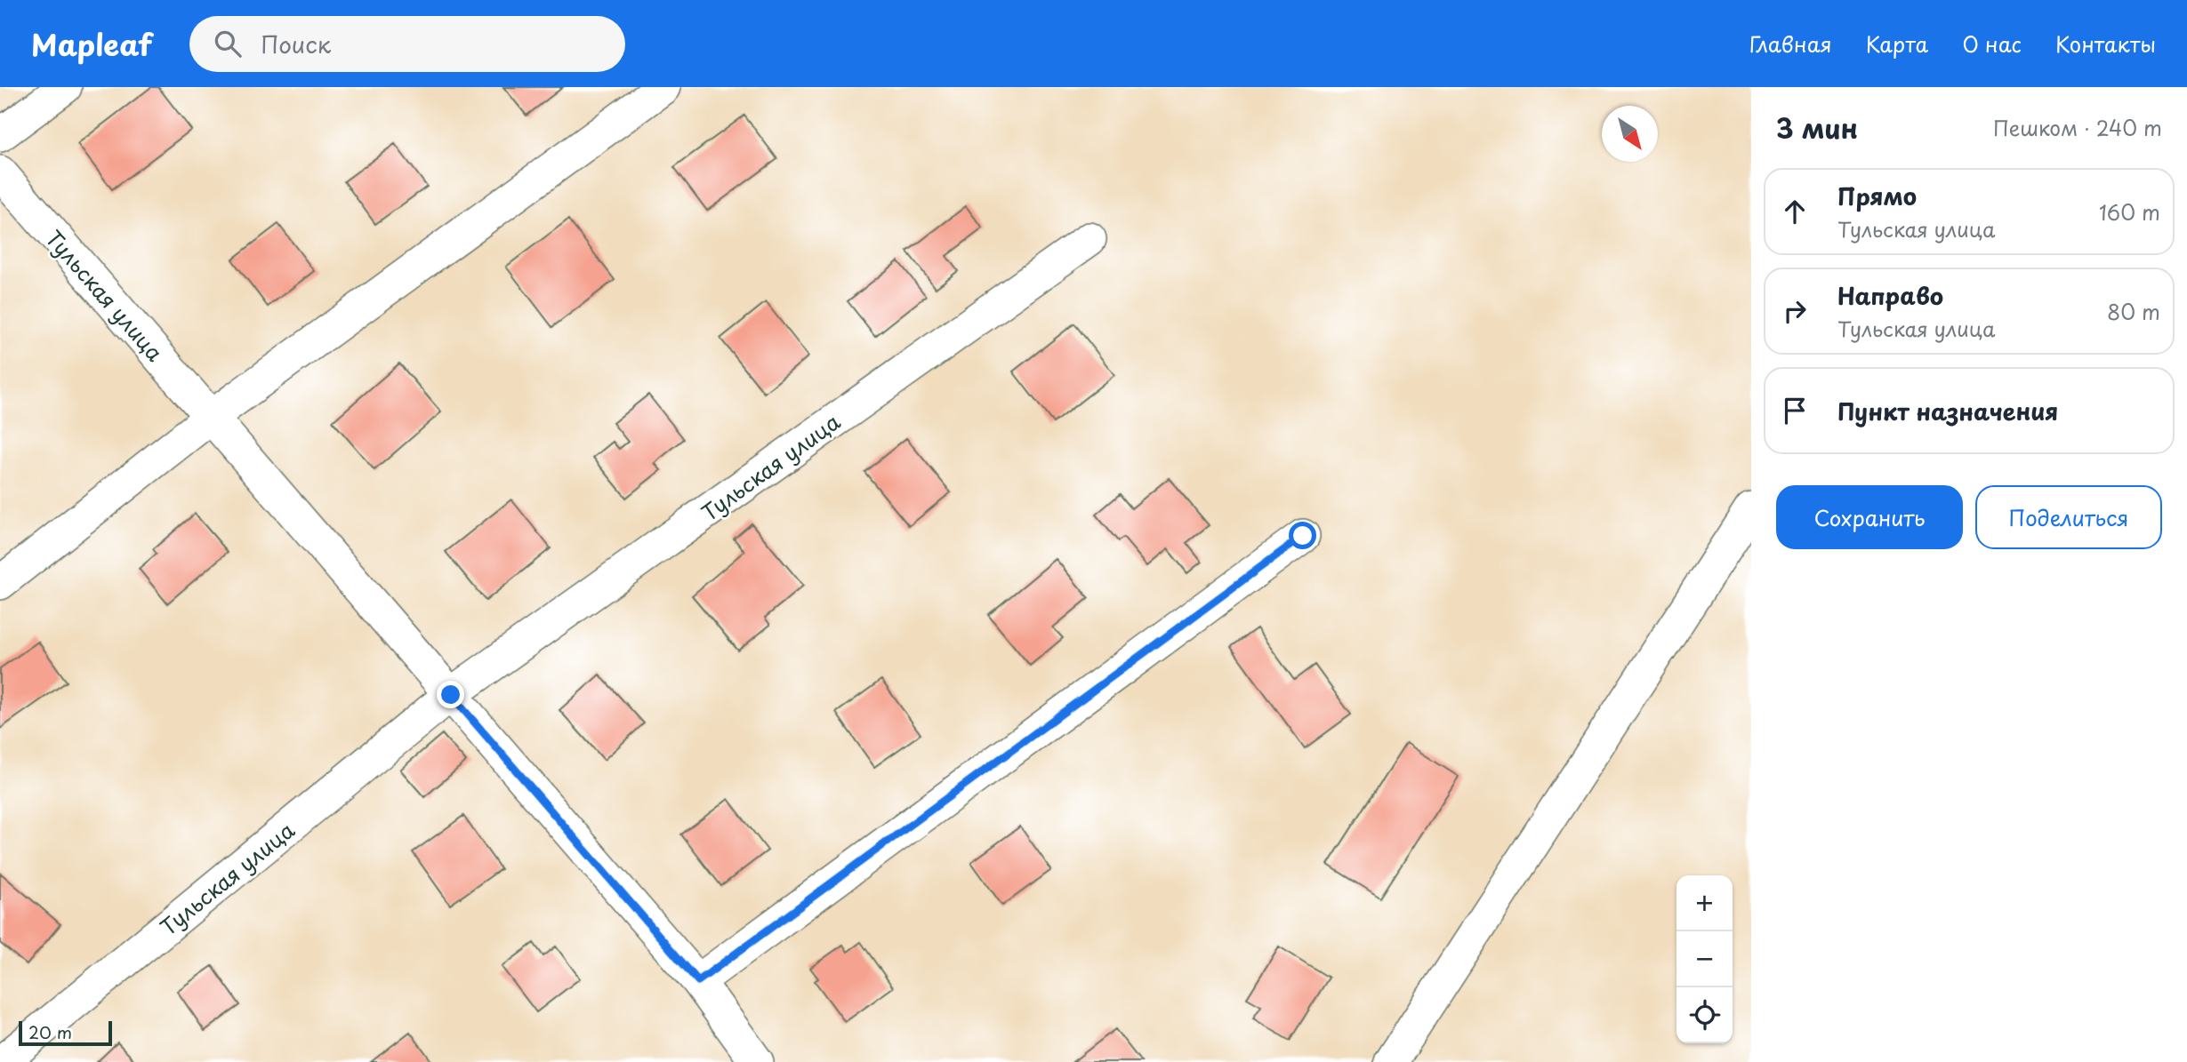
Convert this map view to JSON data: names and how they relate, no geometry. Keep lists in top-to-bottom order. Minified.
{"streets":{"street":["Тульская улица"]},"scale_bar":"20 m","north":"bottom right","page":{"header":"Mapleaf","search":"Поиск","nav":["Главная","Карта","О нас","Контакты"],"heading":["3 мин","Пешком · 240 m"],"list":[["Прямо","Тульская улица","160 m"],["Направо","Тульская улица","80 m"],"Пункт назначения"],"buttons":["Сохранить","Поделиться"],"map_buttons":["+","−"],"scale":"20 m"}}
